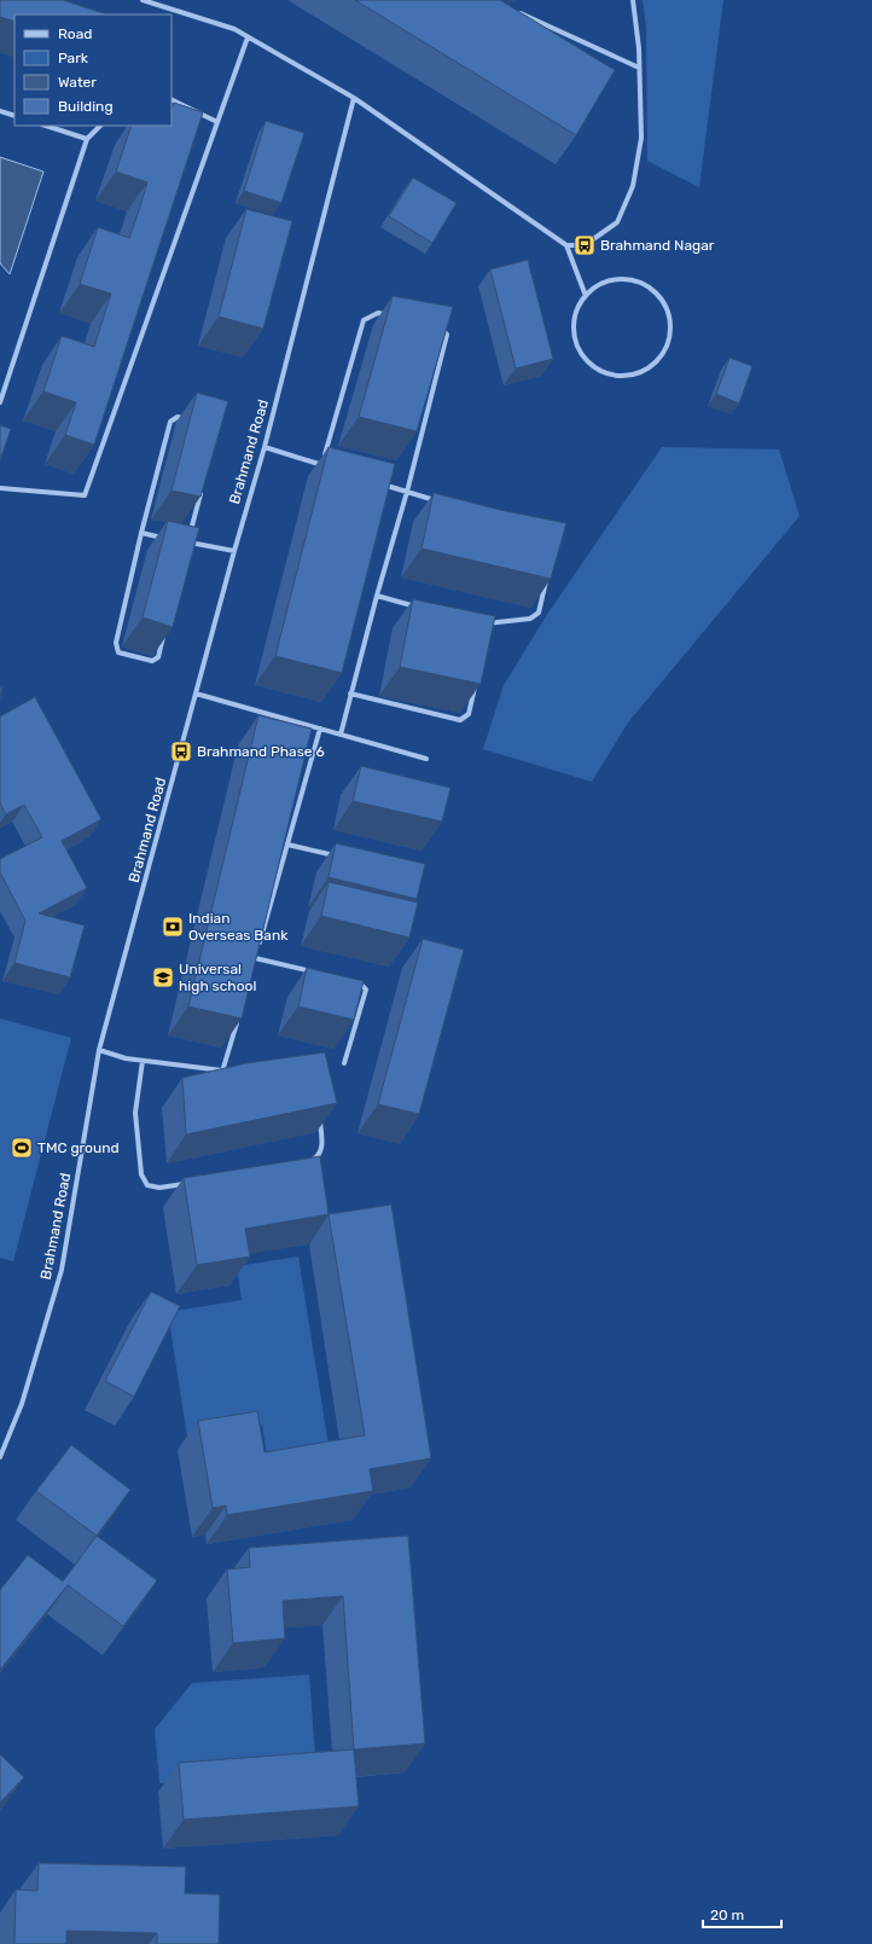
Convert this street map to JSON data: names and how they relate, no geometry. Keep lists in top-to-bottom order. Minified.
{"streets":{"street":["Brahmand Road"]},"places":{"bus stop":["Brahmand Nagar","Brahmand Phase 6"],"bank":["Indian Overseas Bank"],"school or university":["Universal high school"],"sports":["TMC ground"]},"legend":["Road","Park","Water","Building"],"scale_bar":"20 m"}
